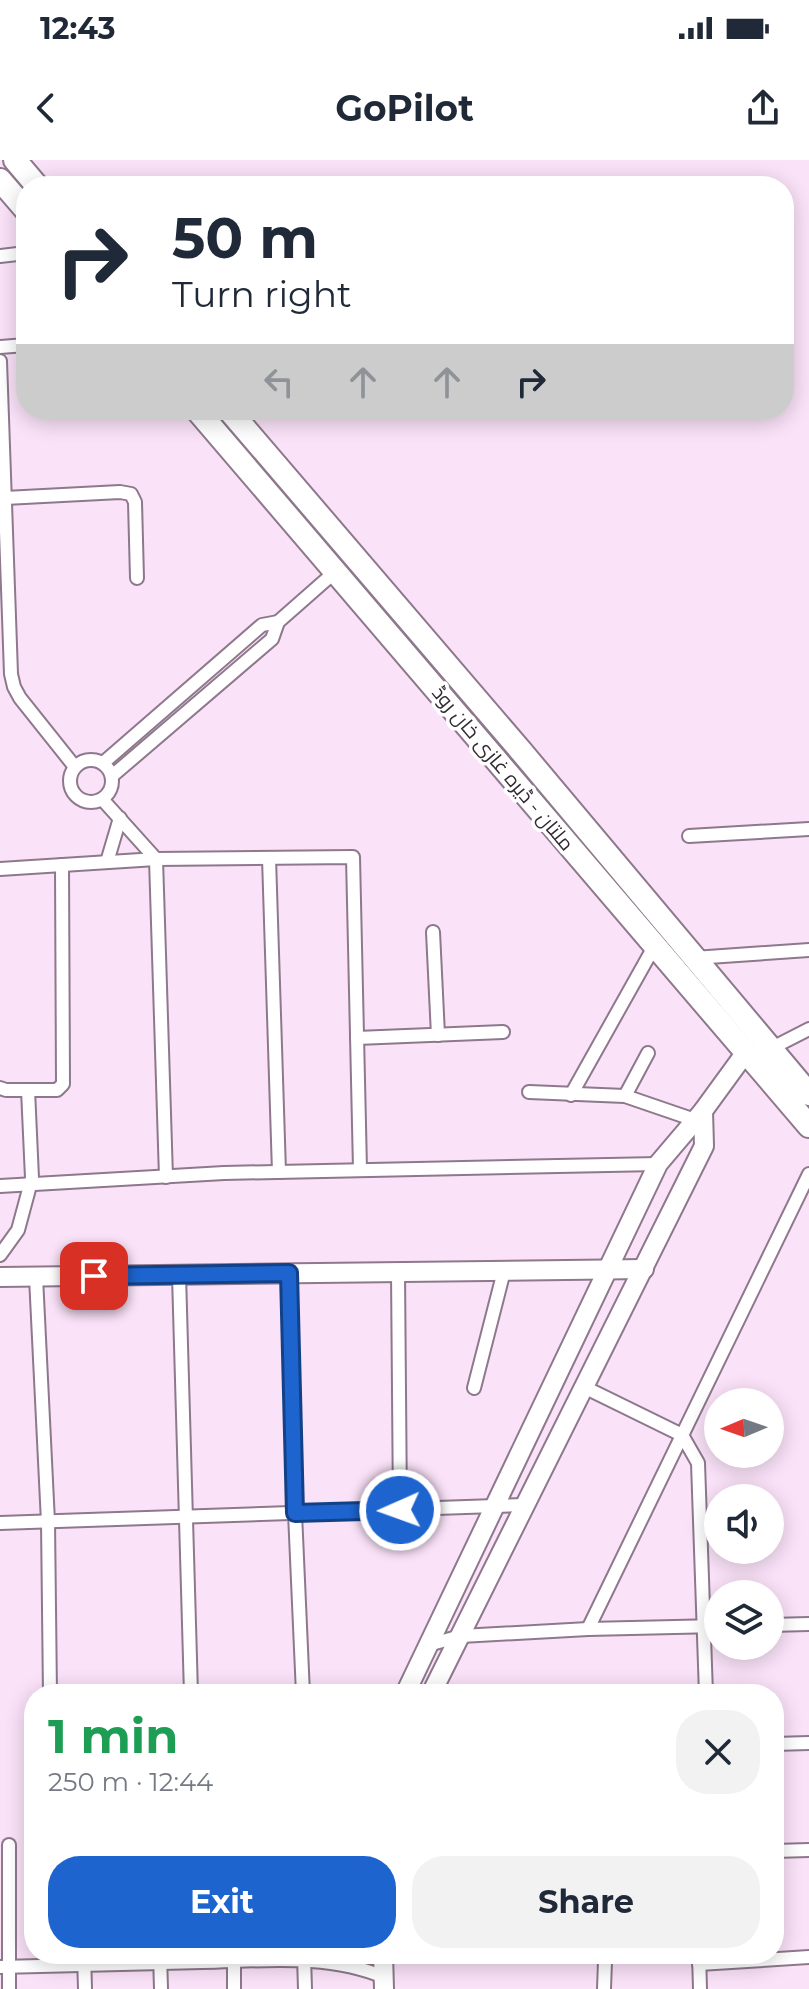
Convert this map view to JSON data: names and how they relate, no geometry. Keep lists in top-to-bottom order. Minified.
{"streets":{"highway":["ملتان - ڈیرہ غازی خان روڈ"]},"north":"left","page":{"status":"12:43","header":"GoPilot","turn":["50 m","Turn right"],"heading":["1 min","250 m · 12:44"],"buttons":["Exit","Share"]}}
